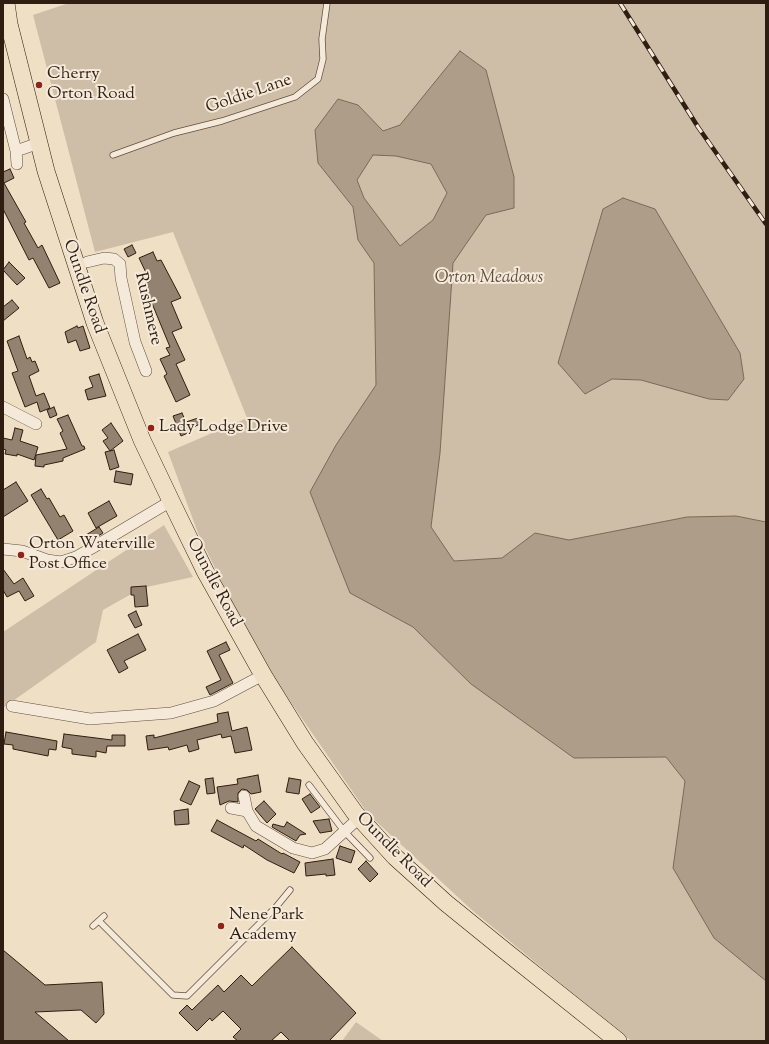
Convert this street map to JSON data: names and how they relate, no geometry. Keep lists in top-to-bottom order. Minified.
{"streets":{"main road":["Oundle Road"],"street":["Rushmere"],"lane":["Goldie Lane"]},"parks":["Orton Meadows"],"places":["Cherry Orton Road","Lady Lodge Drive","Orton Waterville Post Office","Nene Park Academy"]}
